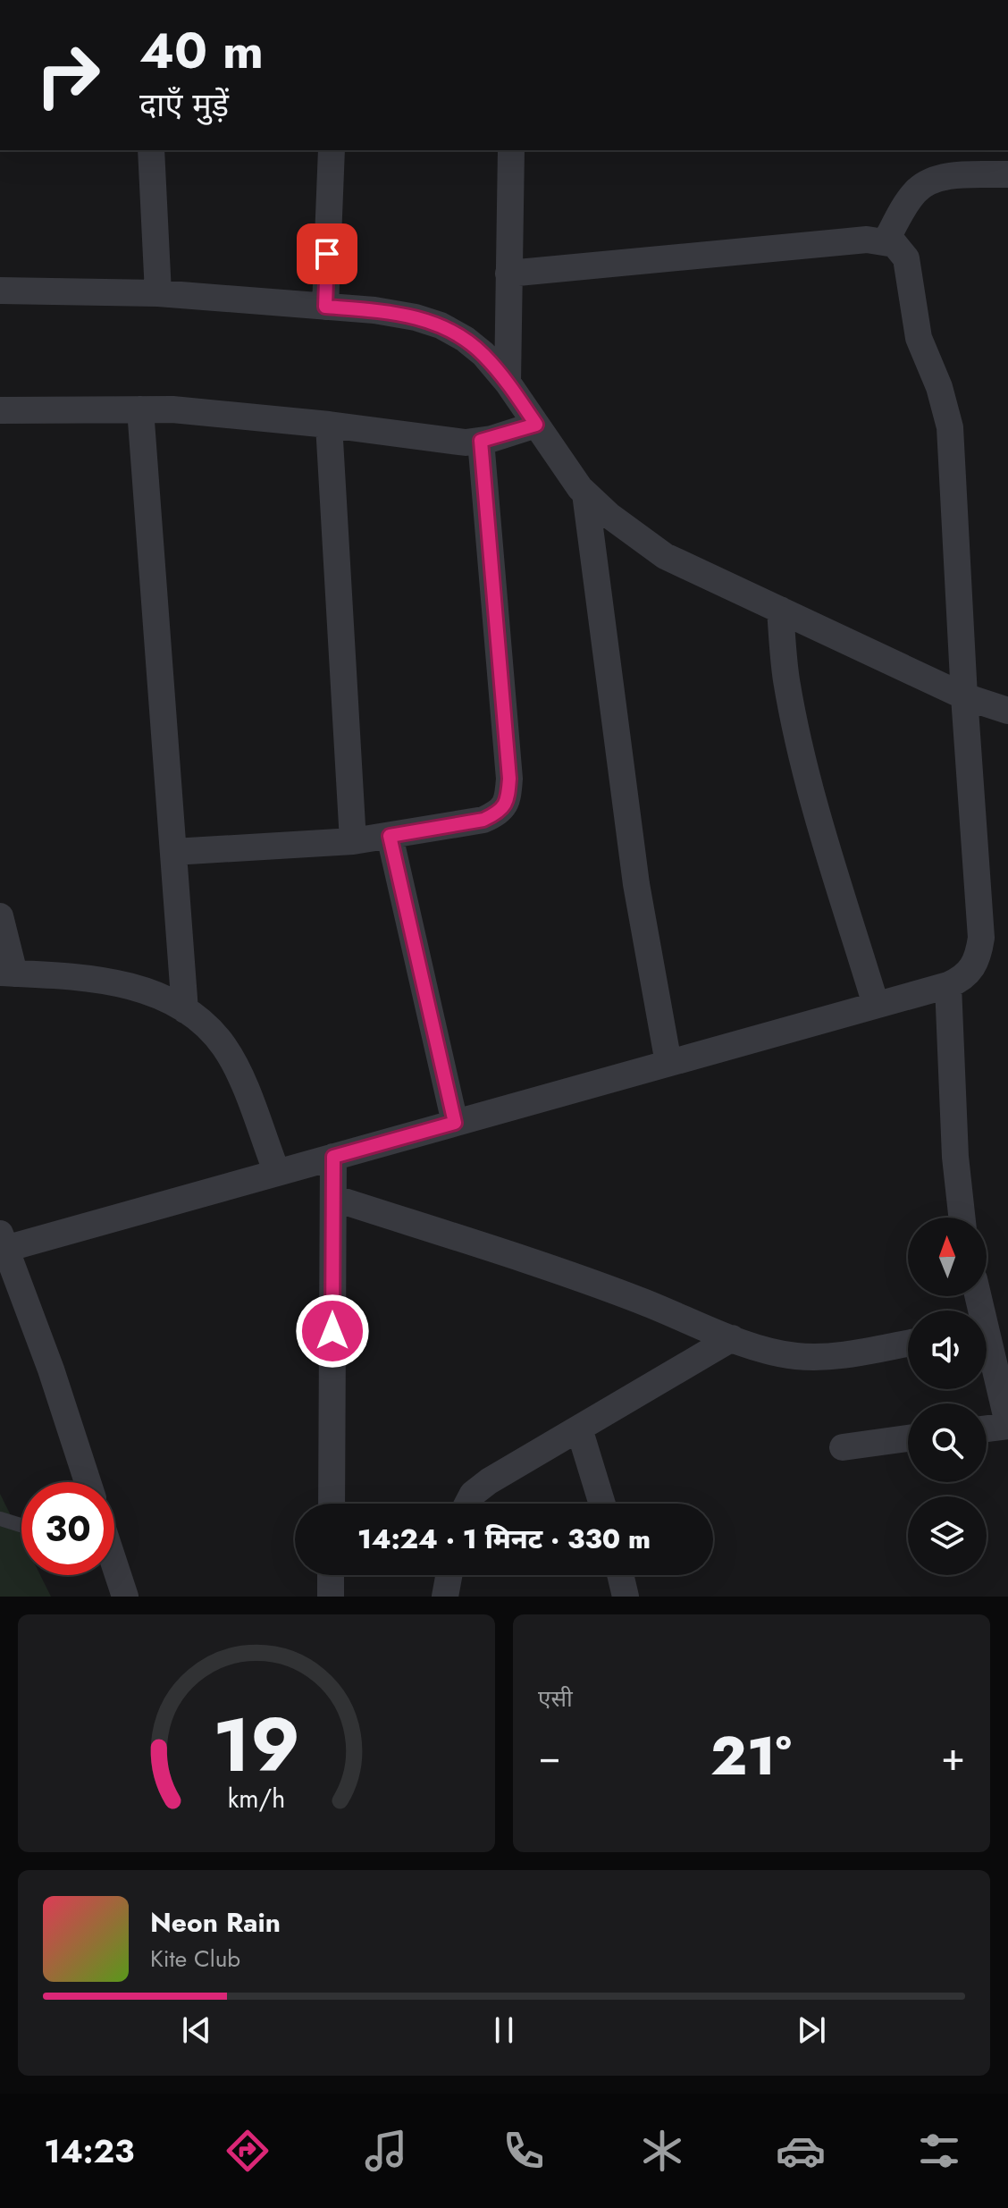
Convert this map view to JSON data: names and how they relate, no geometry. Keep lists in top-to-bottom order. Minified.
{"north":"top","page":{"turn":["40 m","दाएँ मुड़ें"],"limit":"30","trip":"14:24 · 1 मिनट · 330 m","tile":"एसी","heat":["−","21°","+"],"song":["Neon Rain","Kite Club"],"tabs":"14:23","gauge":["19","km/h"]}}
